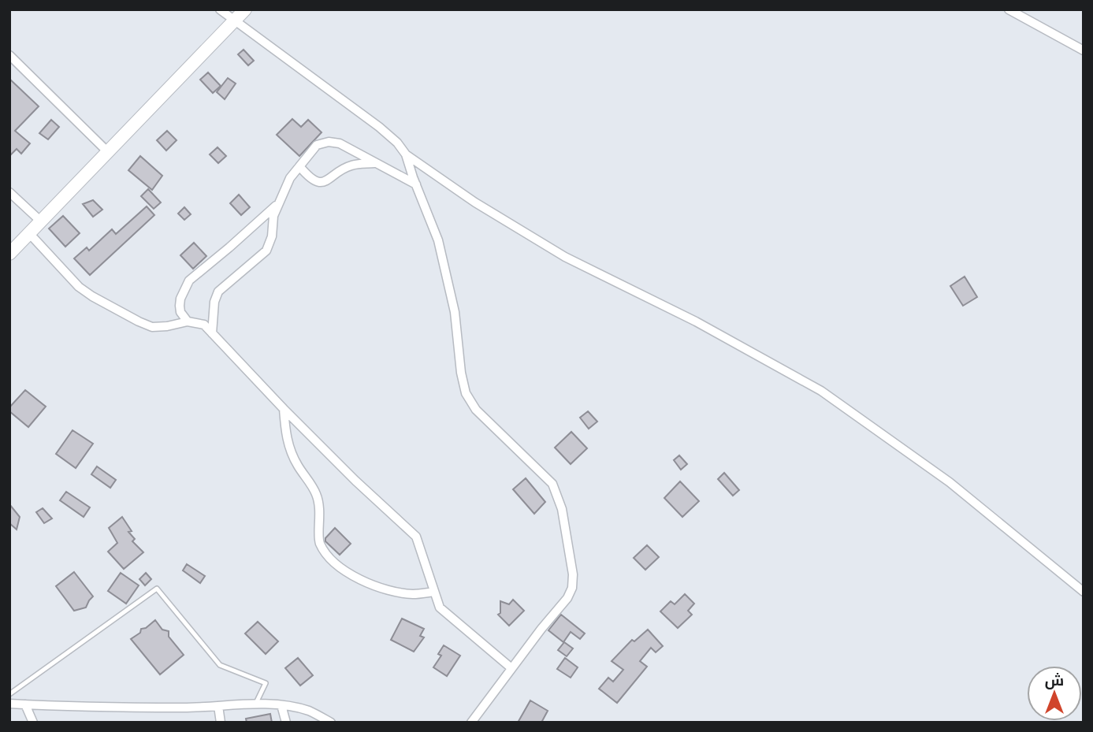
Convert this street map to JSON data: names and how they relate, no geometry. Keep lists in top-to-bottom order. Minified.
{"north":"top"}
